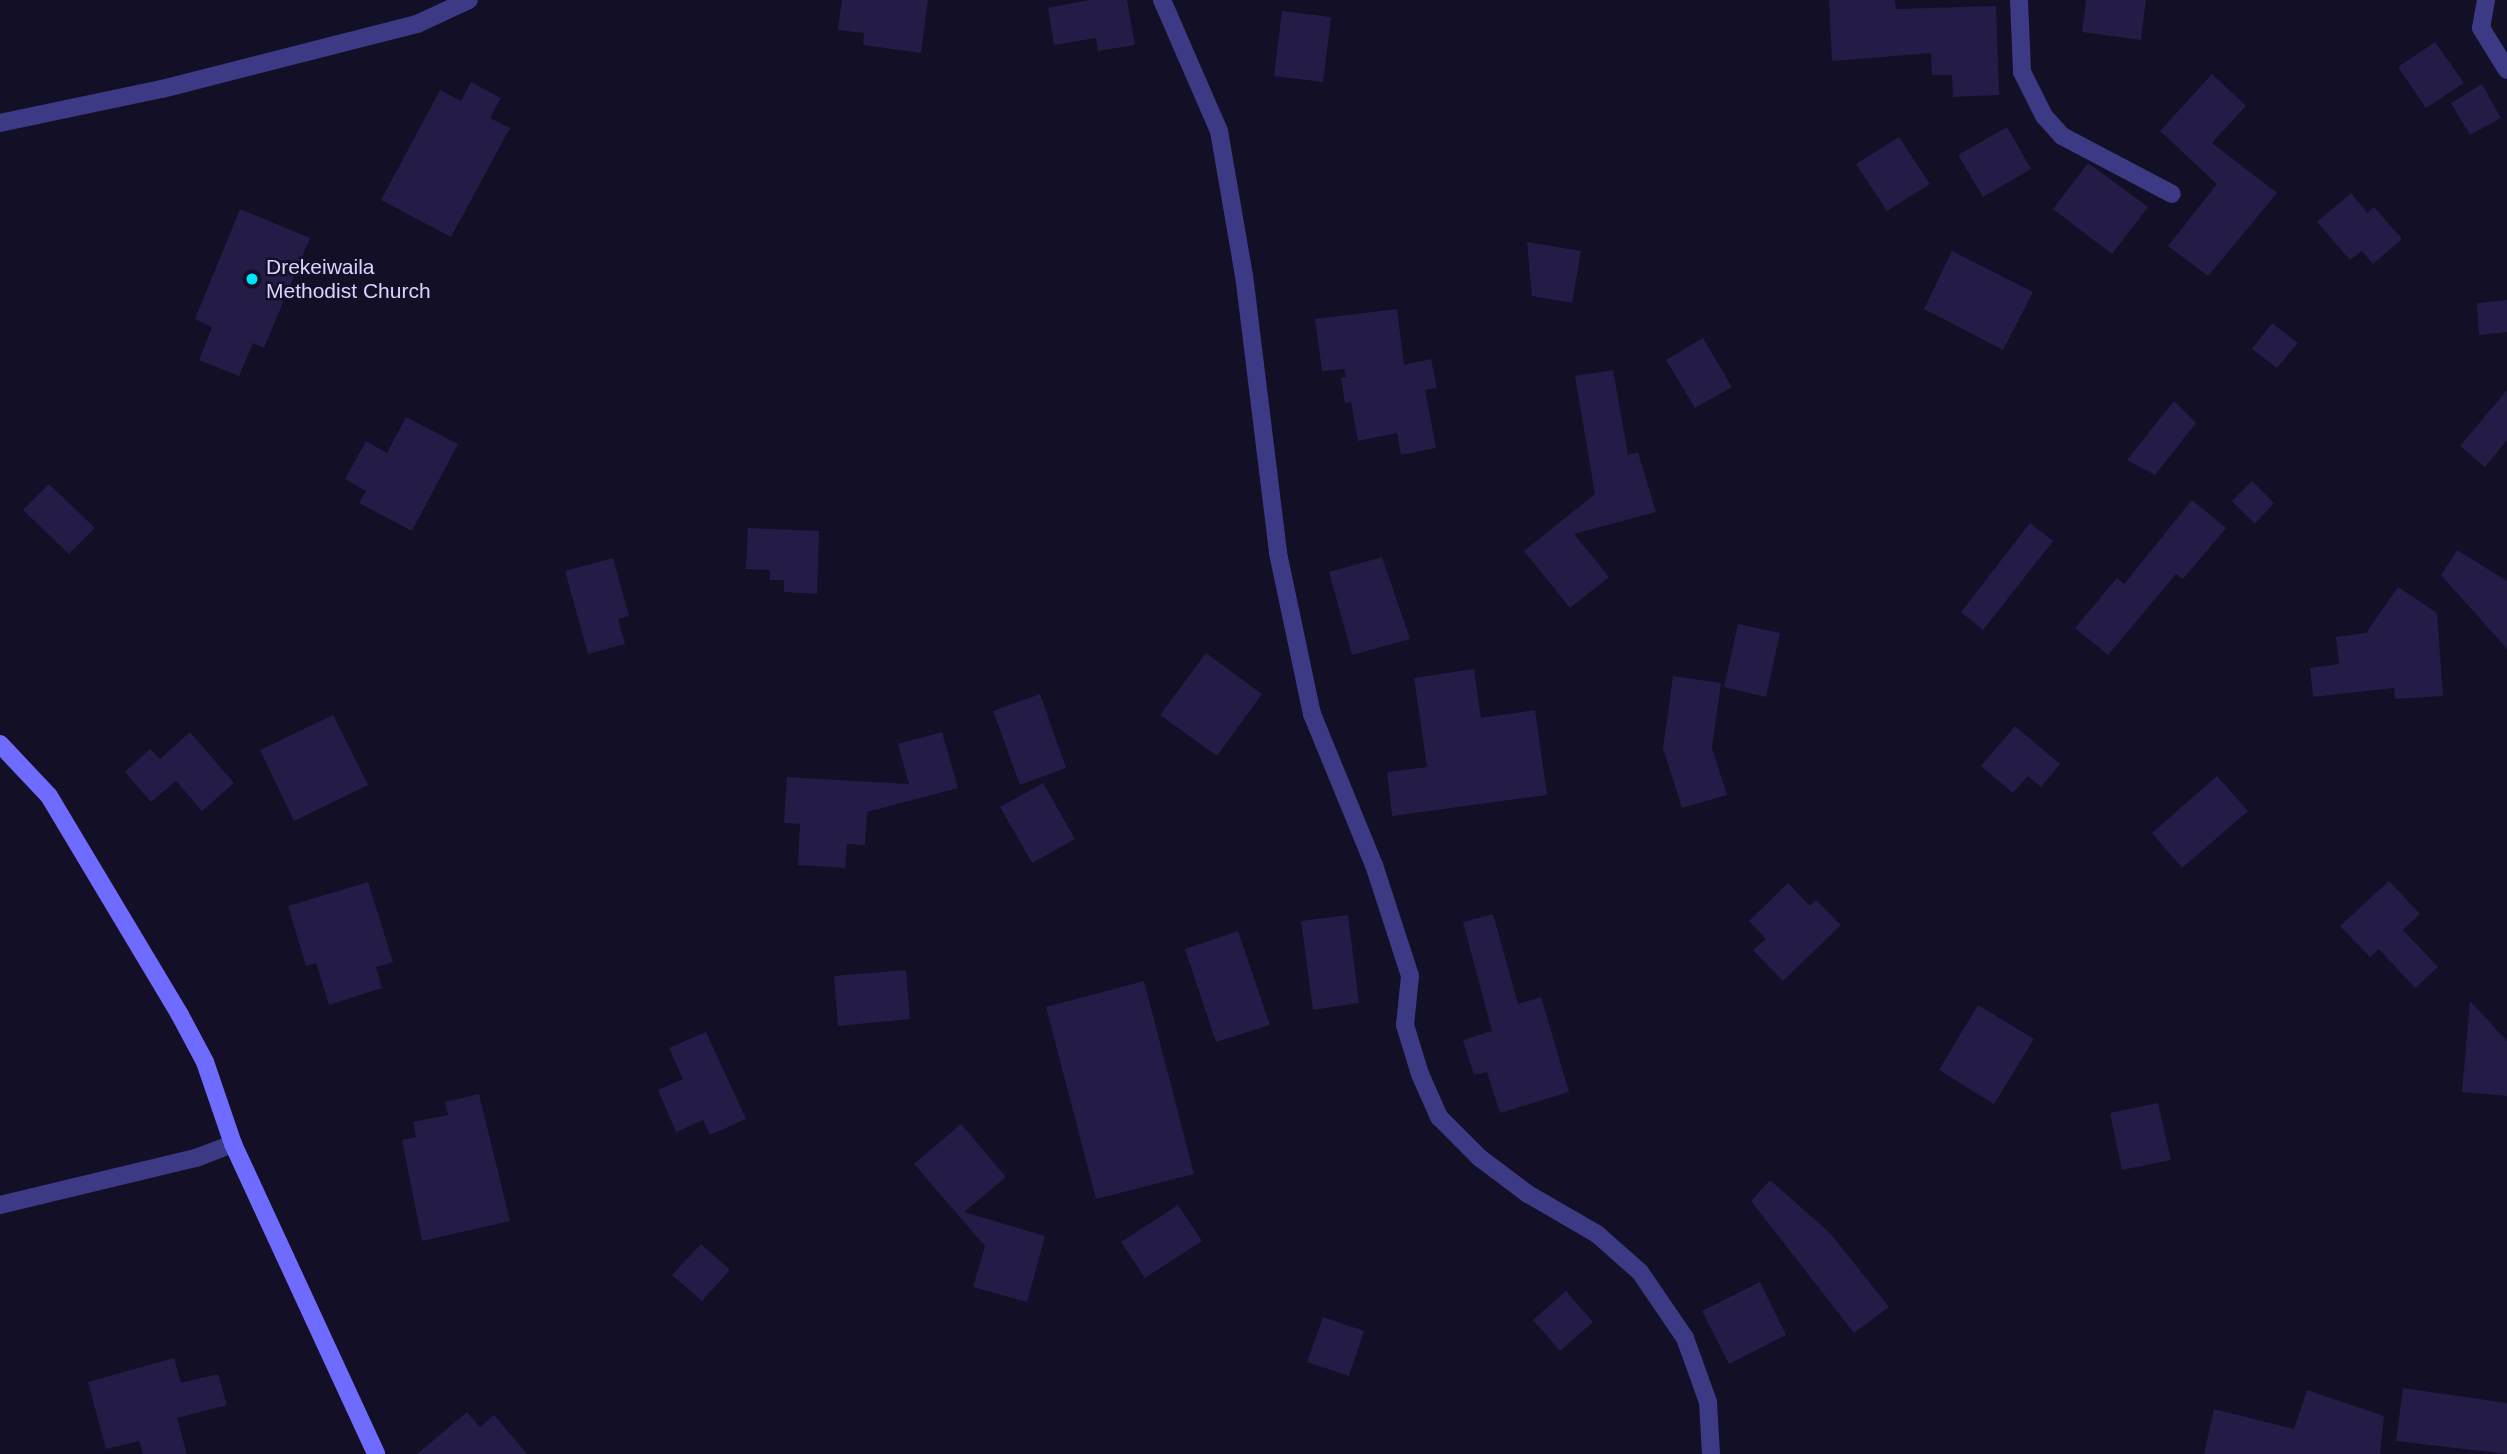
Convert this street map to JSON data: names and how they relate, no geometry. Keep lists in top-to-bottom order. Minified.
{"places":["Drekeiwaila Methodist Church"]}
